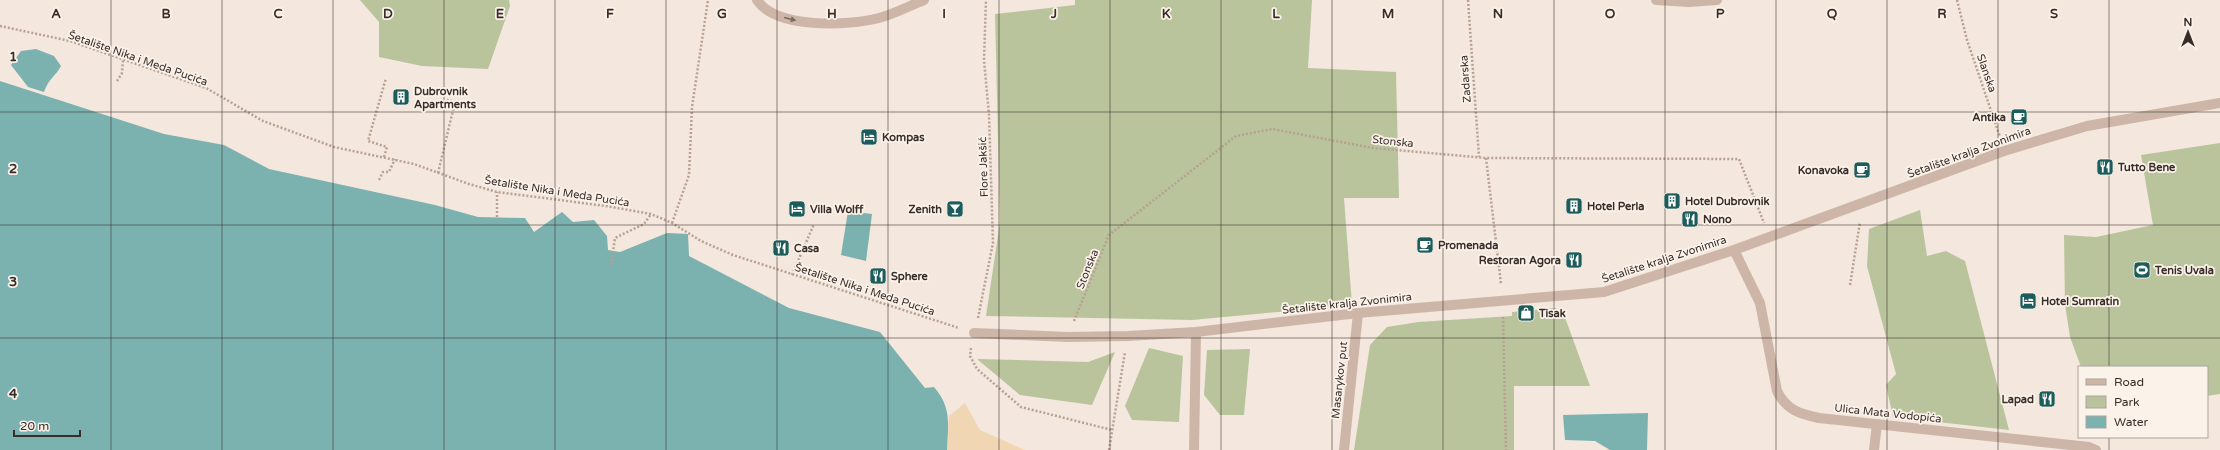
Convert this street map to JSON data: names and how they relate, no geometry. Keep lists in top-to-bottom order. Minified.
{"streets":{"street":["Šetalište kralja Zvonimira","Masarykov put","Ulica Mata Vodopića"],"path":["Šetalište Nika i Meda Pucića","Slanska","Zadarska","Stonska","Flore Jakšić"]},"crossings":[["Šetalište Nika i Meda Pucića","Šetalište kralja Zvonimira"],["Šetalište Nika i Meda Pucića","Flore Jakšić"],["Slanska","Šetalište kralja Zvonimira"],["Zadarska","Stonska"],["Stonska","Šetalište kralja Zvonimira"],["Šetalište kralja Zvonimira","Flore Jakšić"],["Šetalište kralja Zvonimira","Masarykov put"],["Šetalište kralja Zvonimira","Ulica Mata Vodopića"]],"places":{"building":["Dubrovnik Apartments","Hotel Dubrovnik","Hotel Perla"],"cafe":["Antika","Konavoka","Promenada"],"hotel":["Kompas","Villa Wolff","Hotel Sumratin"],"restaurant":["Tutto Bene","Nono","Casa","Restoran Agora","Sphere","Lapad"],"bar":["Zenith"],"sports":["Tenis Uvala"],"shop":["Tisak"]},"legend":["Road","Park","Water"],"scale_bar":"20 m","north":"top","grid":{"columns":["A","B","C","D","E","F","G","H","I","J","K","L","M","N","O","P","Q","R","S"],"rows":["1","2","3","4"]}}
